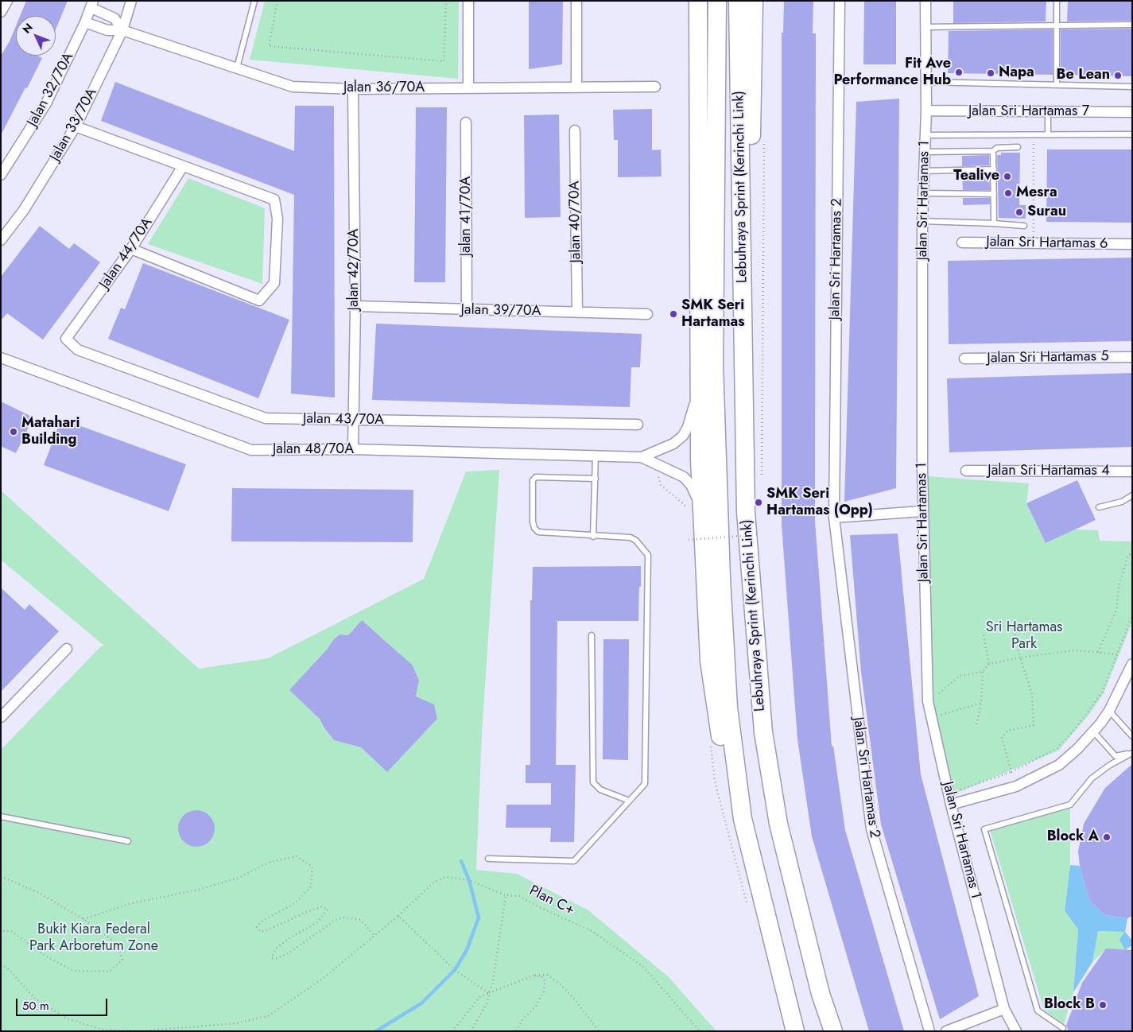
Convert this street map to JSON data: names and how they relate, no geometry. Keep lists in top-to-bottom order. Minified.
{"streets":{"highway":["Lebuhraya Sprint (Kerinchi Link)"],"street":["Jalan 36/70A","Jalan 32/70A","Jalan Sri Hartamas 7","Jalan 33/70A","Jalan Sri Hartamas 1","Jalan 41/70A","Jalan 40/70A","Jalan Sri Hartamas 6","Jalan 44/70A","Jalan Sri Hartamas 2","Jalan 42/70A","Jalan 39/70A","Jalan Sri Hartamas 5","Jalan 43/70A","Jalan 48/70A","Jalan Sri Hartamas 4"],"path":["Plan C+"]},"crossings":[["Jalan 36/70A","Jalan 32/70A"],["Jalan 36/70A","Jalan 33/70A"],["Jalan 36/70A","Jalan 42/70A"],["Jalan Sri Hartamas 7","Jalan Sri Hartamas 1"],["Jalan 41/70A","Jalan 39/70A"],["Jalan 40/70A","Jalan 39/70A"],["Jalan 44/70A","Jalan 43/70A"],["Jalan 42/70A","Jalan 39/70A"],["Jalan 42/70A","Jalan 43/70A"],["Jalan 42/70A","Jalan 48/70A"]],"parks":["Sri Hartamas Park","Bukit Kiara Federal Park Arboretum Zone"],"places":["Fit Ave Performance Hub","Napa","Be Lean","Tealive","Mesra","Surau","SMK Seri Hartamas","Matahari Building","SMK Seri Hartamas (Opp)","Block A","Block B"],"scale_bar":"50 m","north":"top left"}
